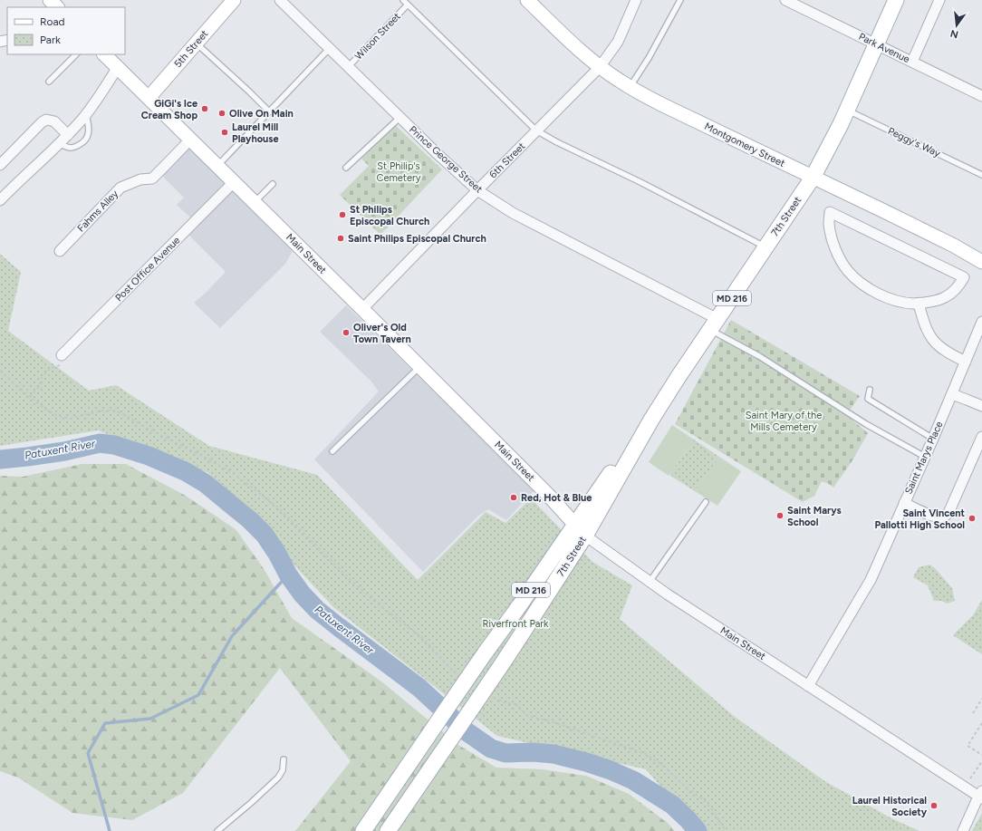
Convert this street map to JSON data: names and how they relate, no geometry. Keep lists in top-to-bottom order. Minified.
{"streets":{"main road":["7th Street","MD 216"],"street":["Park Avenue","5th Street","Montgomery Street","Prince George Street","6th Street","Fahms Alley","Main Street","Post Office Avenue","Saint Marys Place"],"lane":["Wilson Street","Peggy's Way"]},"crossings":[["Wilson Street","Prince George Street"],["Park Avenue","7th Street"],["5th Street","Main Street"],["Peggy's Way","7th Street"],["Montgomery Street","6th Street"],["Montgomery Street","7th Street"],["Prince George Street","6th Street"],["Prince George Street","7th Street"],["6th Street","Main Street"],["Fahms Alley","Main Street"],["7th Street","Main Street"],["Main Street","Post Office Avenue"],["Main Street","Saint Marys Place"]],"water":["Patuxent River"],"parks":["St Philip's Cemetery","Saint Mary of the Mills Cemetery","Riverfront Park"],"places":["GiGi's Ice Cream Shop","Olive On Main","Laurel Mill Playhouse","St Philips Episcopal Church","Saint Philips Episcopal Church","Oliver's Old Town Tavern","Red, Hot & Blue","Saint Marys School","Saint Vincent Pallotti High School","Laurel Historical Society"],"legend":["Road","Park"],"north":"bottom"}
